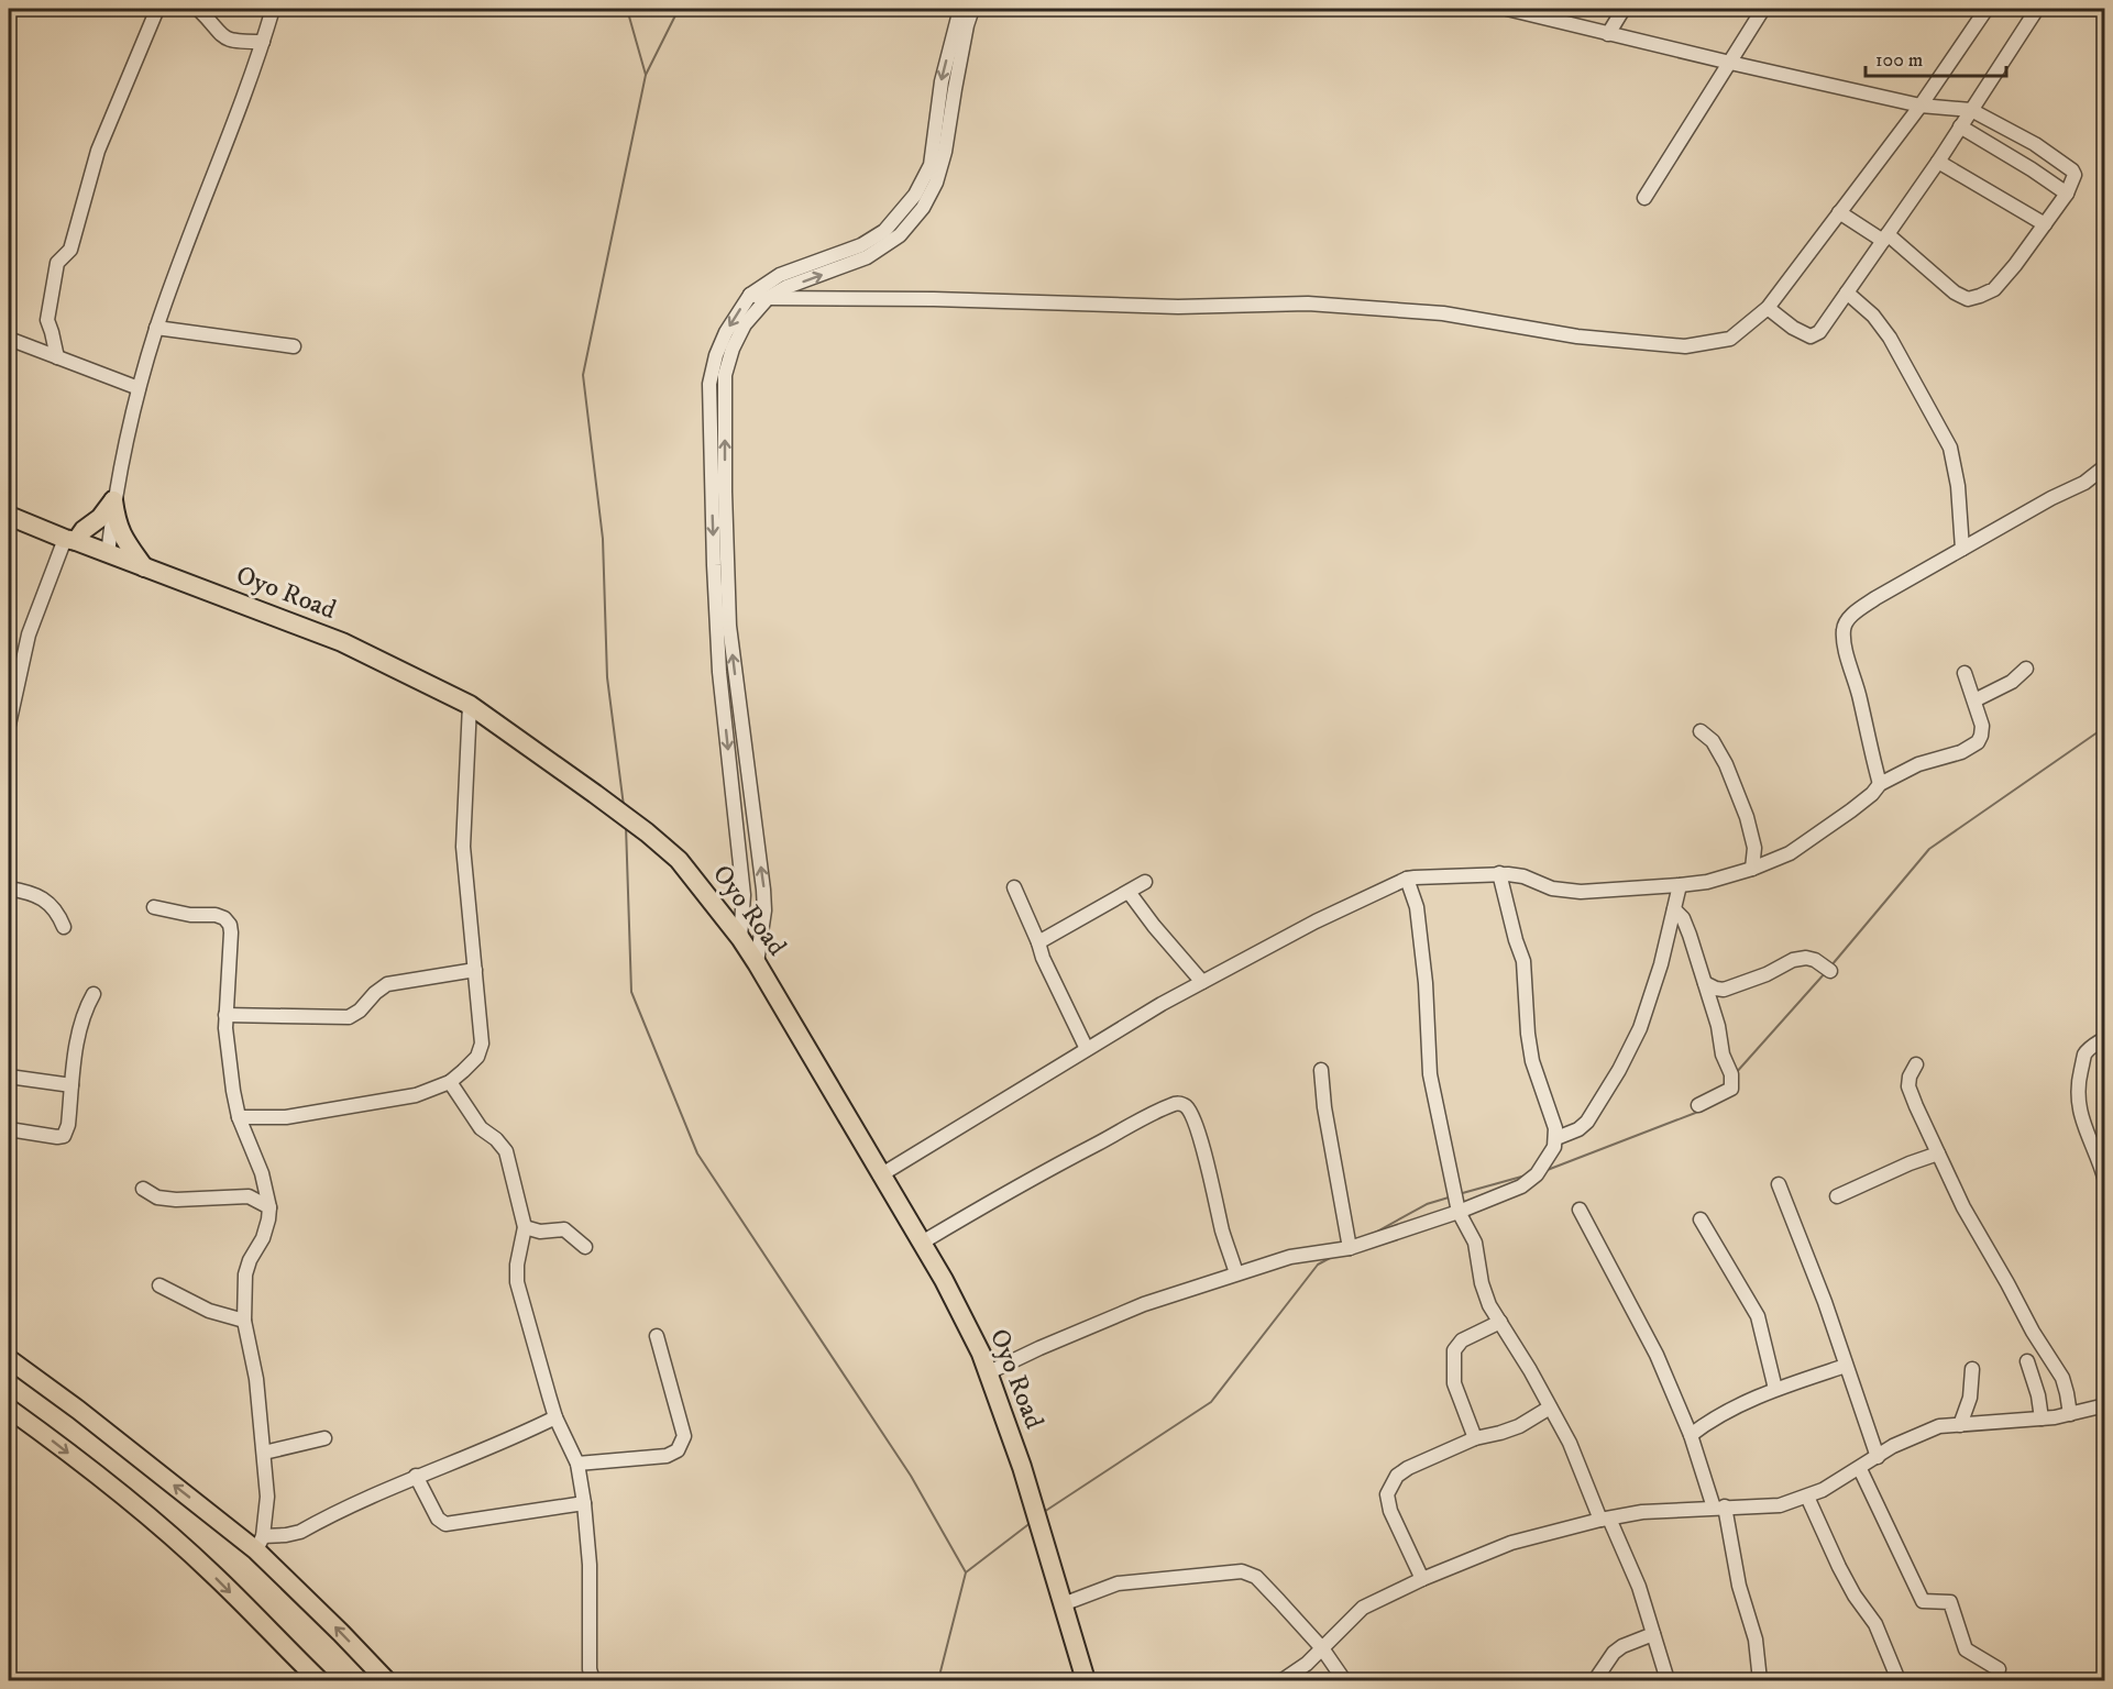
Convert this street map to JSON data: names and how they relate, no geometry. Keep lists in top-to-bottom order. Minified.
{"streets":{"highway":["Oyo Road"]},"scale_bar":"100 m"}
